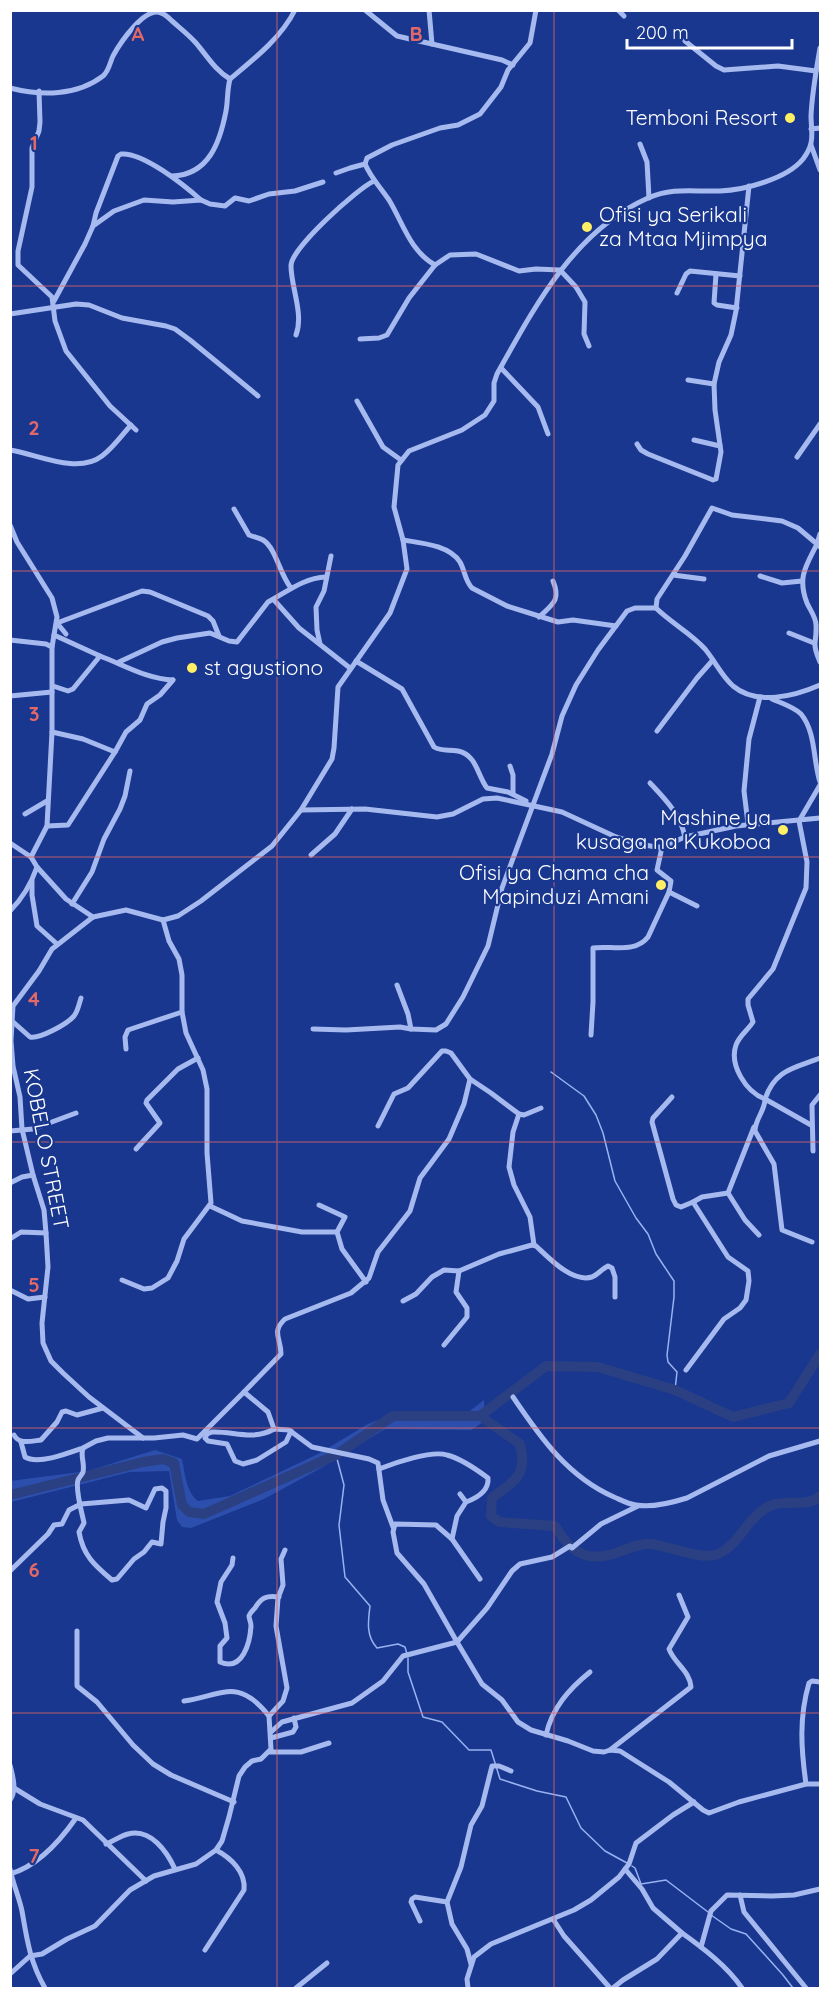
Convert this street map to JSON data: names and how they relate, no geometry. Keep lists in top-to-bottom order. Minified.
{"streets":{"street":["KOBELO STREET"]},"places":["Temboni Resort","Ofisi ya Serikali za Mtaa Mjimpya","st agustiono","Mashine ya kusaga na Kukoboa","Ofisi ya Chama cha Mapinduzi Amani"],"scale_bar":"200 m","grid":{"columns":["A","B"],"rows":["1","2","3","4","5","6","7"]}}
